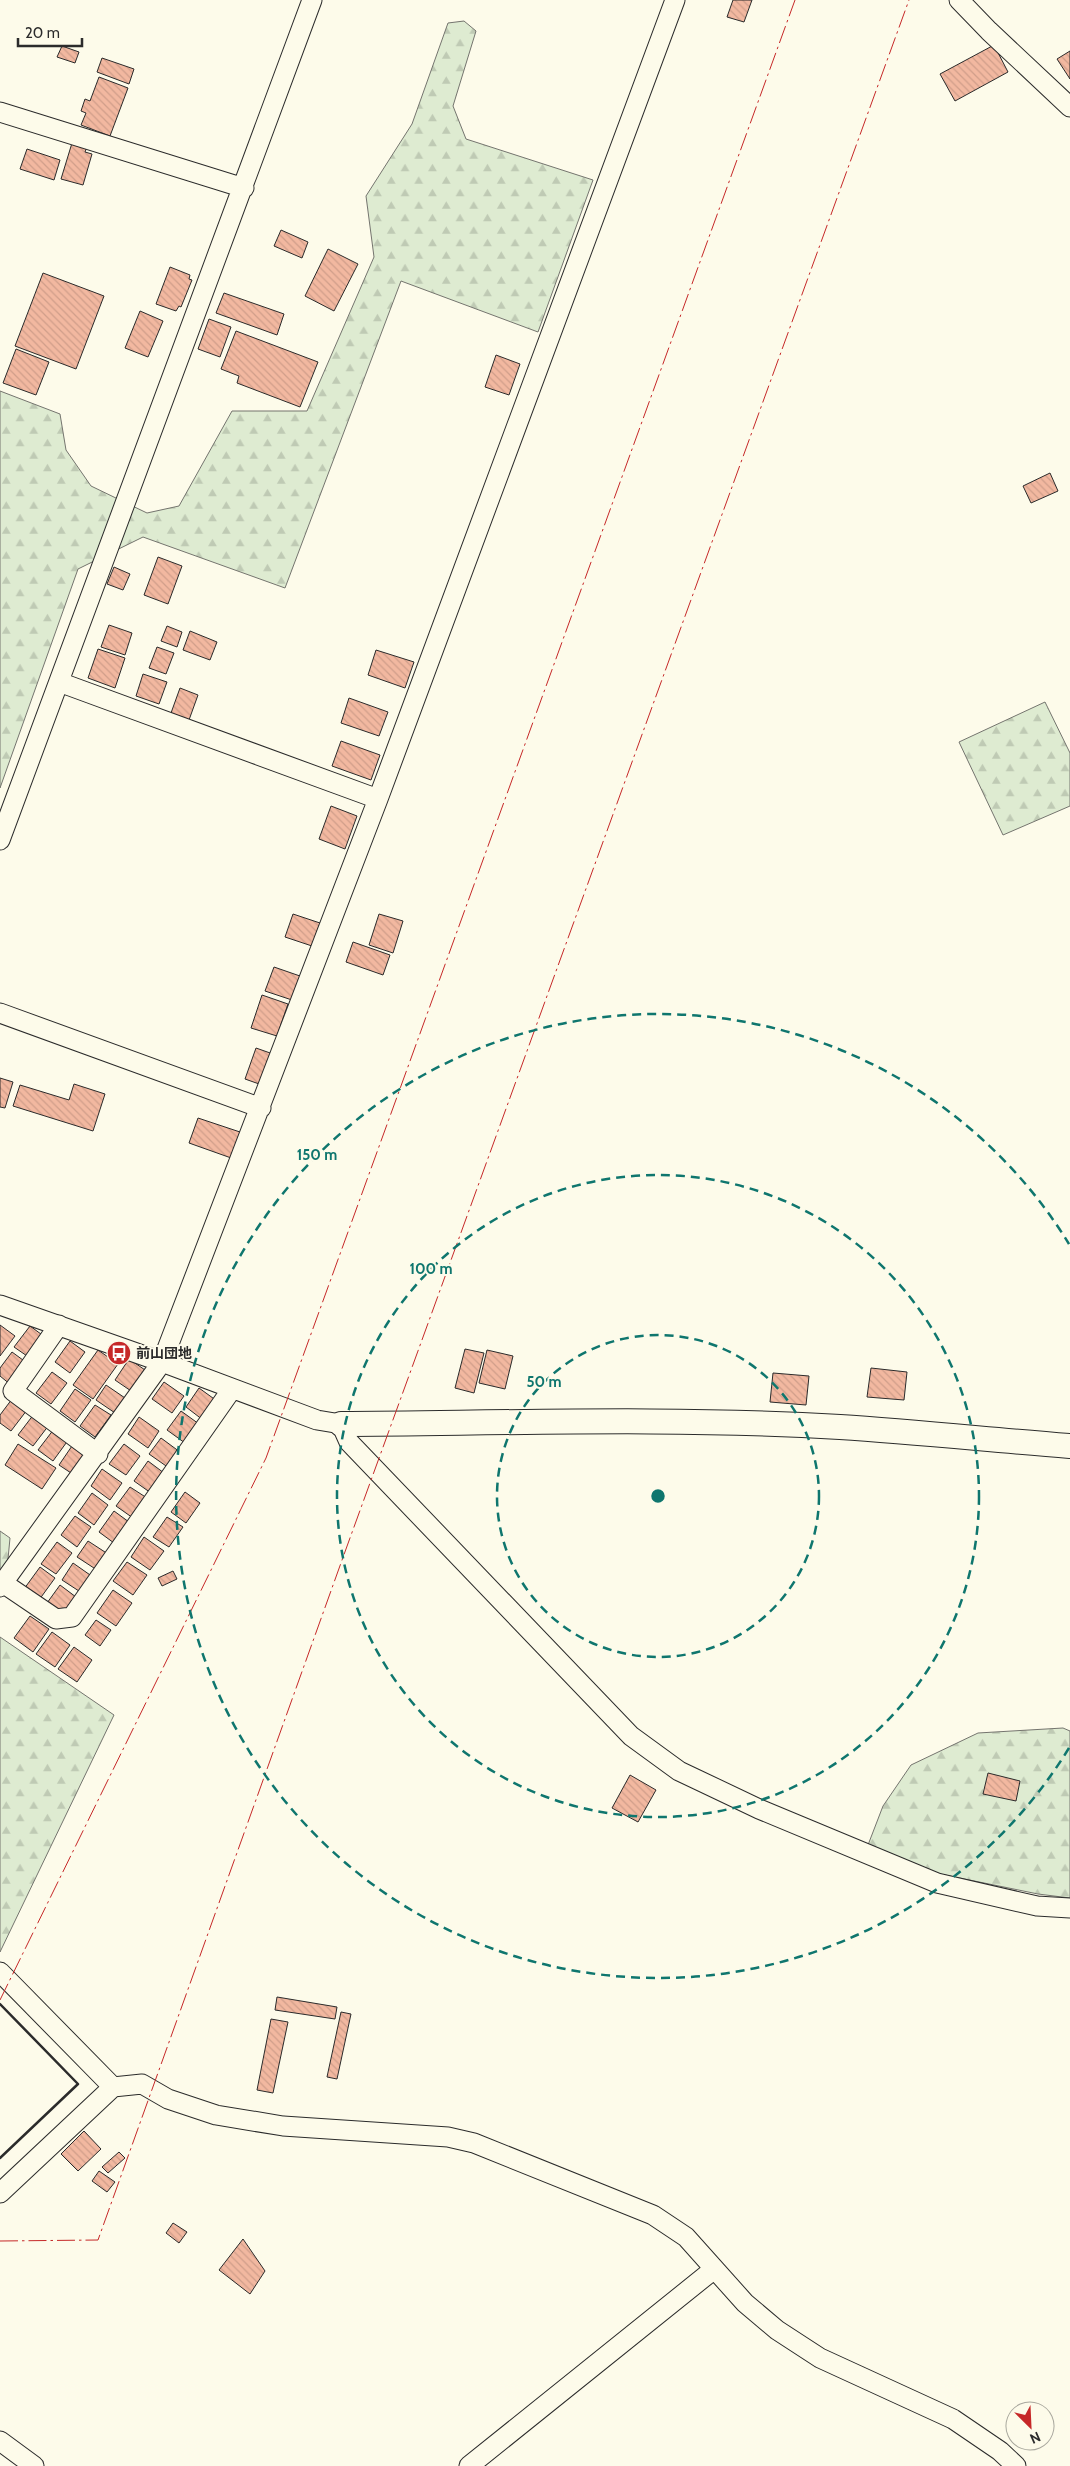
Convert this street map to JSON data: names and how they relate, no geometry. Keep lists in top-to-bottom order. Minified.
{"places":{"bus stop":["前山団地"]},"scale_bar":"20 m","north":"bottom right","rings":["150 m","100 m","50 m"]}
